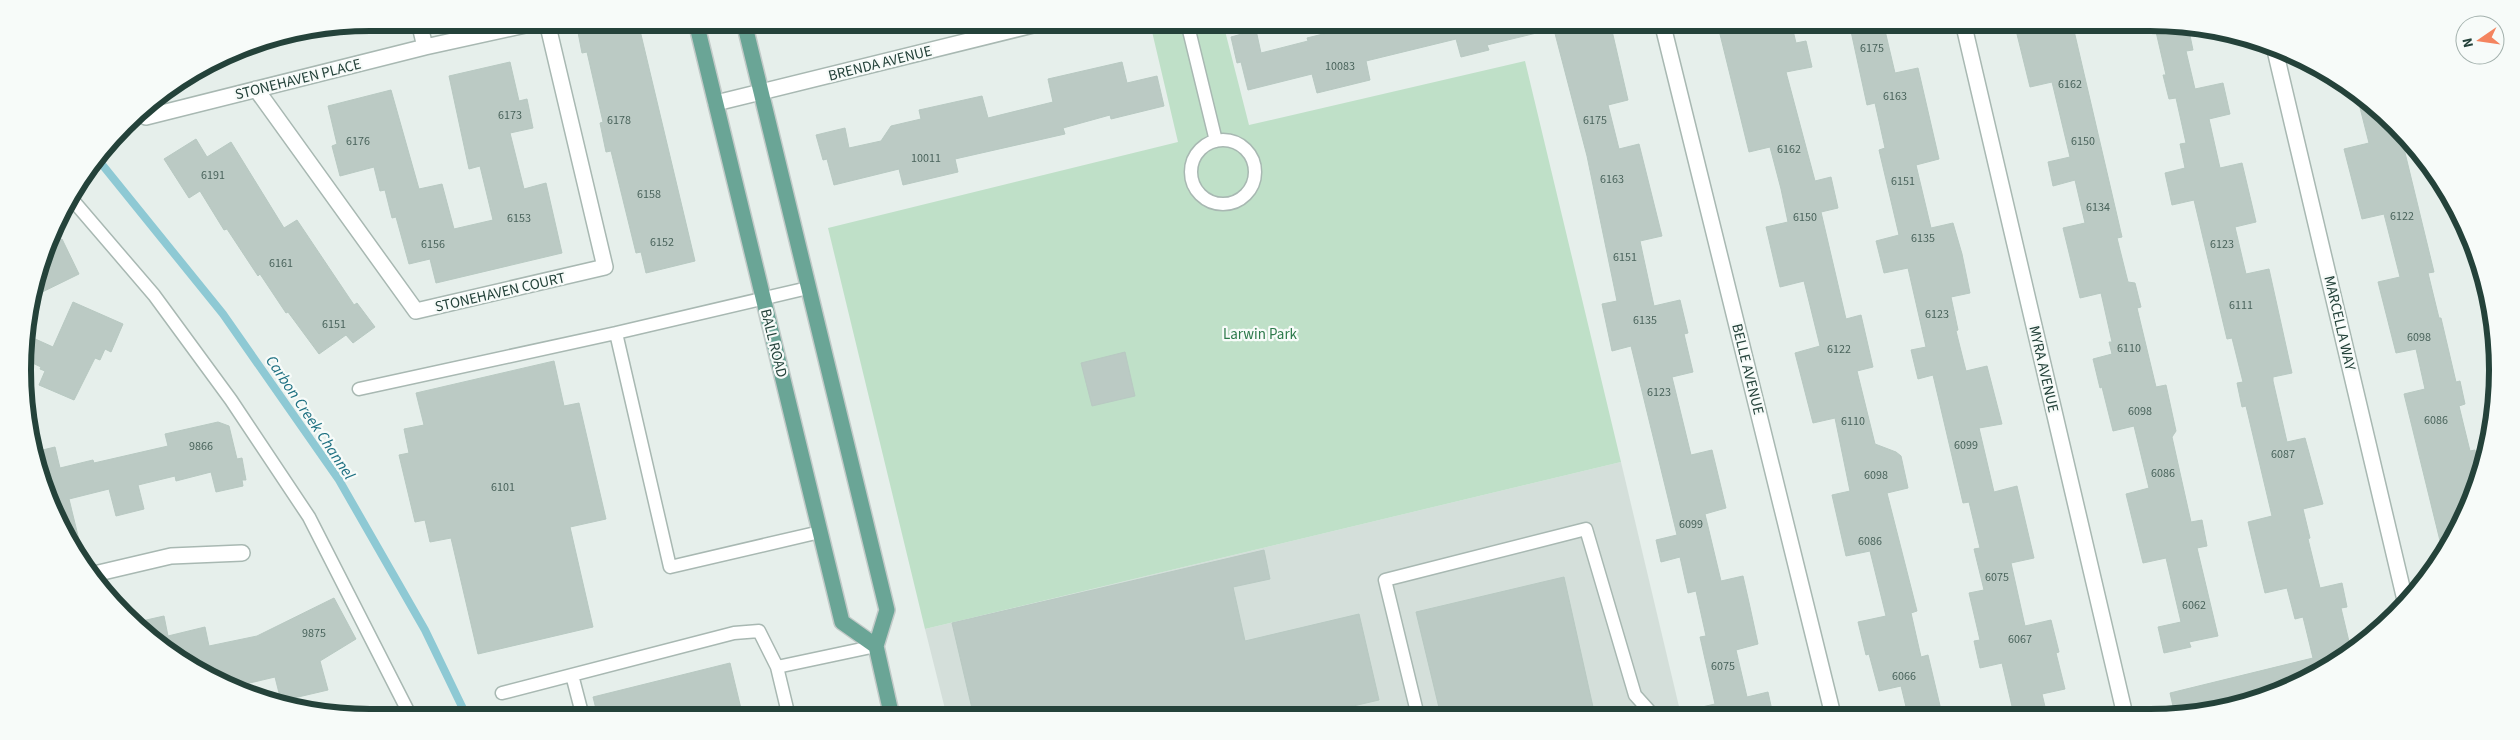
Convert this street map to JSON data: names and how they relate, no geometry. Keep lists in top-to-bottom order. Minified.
{"streets":{"main road":["BALL ROAD"],"street":["BRENDA AVENUE","STONEHAVEN PLACE","STONEHAVEN COURT","MARCELLA WAY","BELLE AVENUE","MYRA AVENUE"]},"crossings":[["BRENDA AVENUE","BALL ROAD"],["STONEHAVEN PLACE","STONEHAVEN COURT"]],"water":["Carbon Creek Channel"],"parks":["Larwin Park"],"house_numbers":["6175","10083","6162","6163","6173","6178","6175","6176","6150","6162","10011","6191","6163","6151","6158","6134","6122","6150","6153","6135","6152","6156","6123","6151","6161","6111","6123","6135","6151","6098","6110","6122","6123","6098","6086","6110","6099","9866","6087","6086","6098","6101","6099","6086","6075","6062","9875","6067","6075","6066"],"north":"left"}
